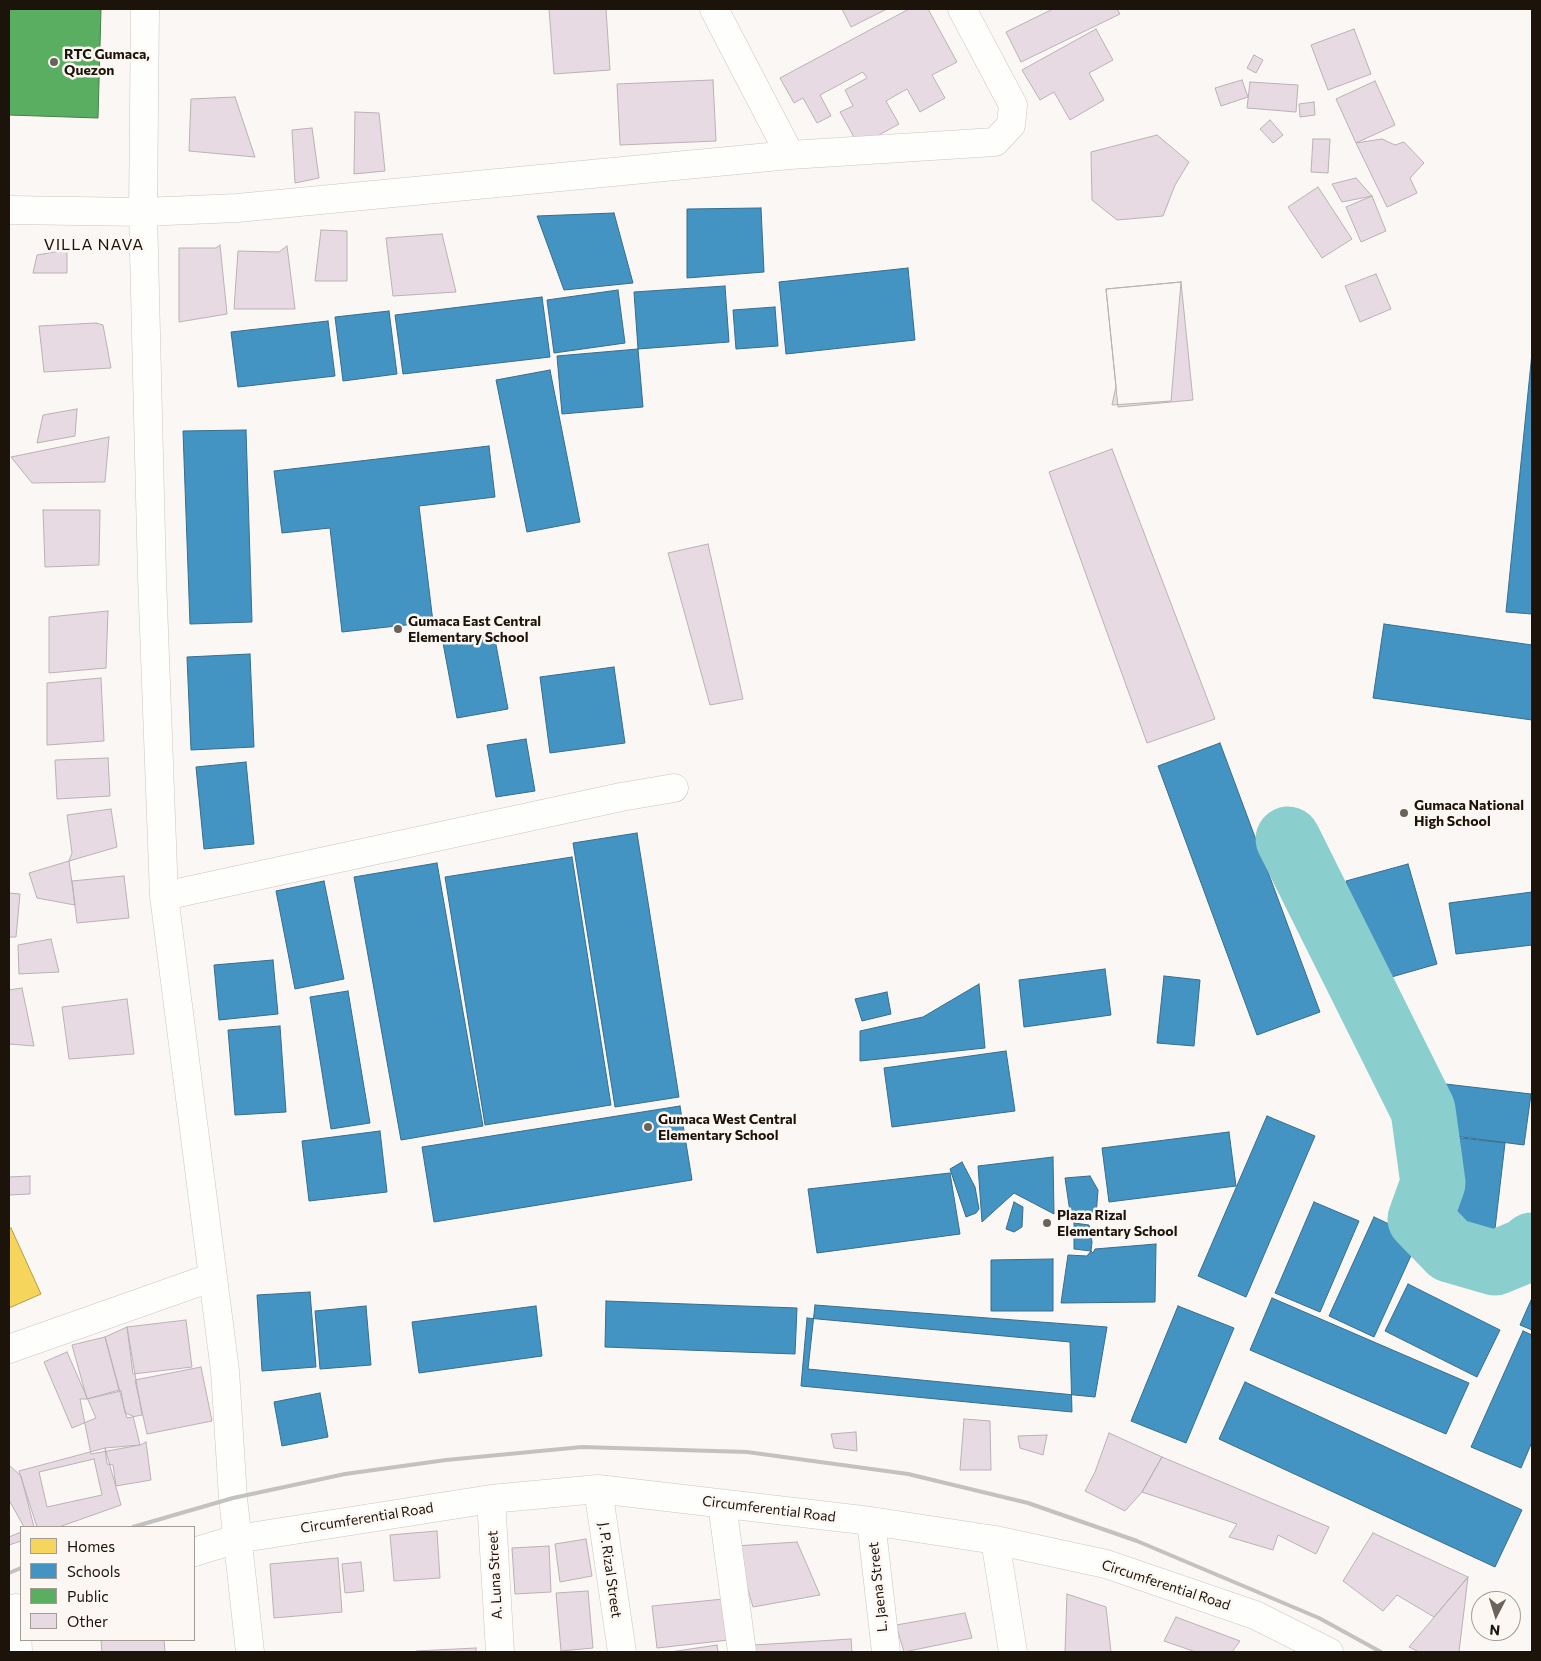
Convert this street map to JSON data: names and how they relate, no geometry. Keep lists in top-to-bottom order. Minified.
{"streets":{"street":["Circumferential Road","J. P. Rizal Street","A. Luna Street","L. Jaena Street"]},"crossings":[["Circumferential Road","J. P. Rizal Street"],["Circumferential Road","A. Luna Street"],["Circumferential Road","L. Jaena Street"]],"districts":["VILLA NAVA"],"places":["RTC Gumaca, Quezon","Gumaca East Central Elementary School","Gumaca National High School","Gumaca West Central Elementary School","Plaza Rizal Elementary School"],"legend":["Homes","Schools","Public","Other"],"north":"bottom"}
